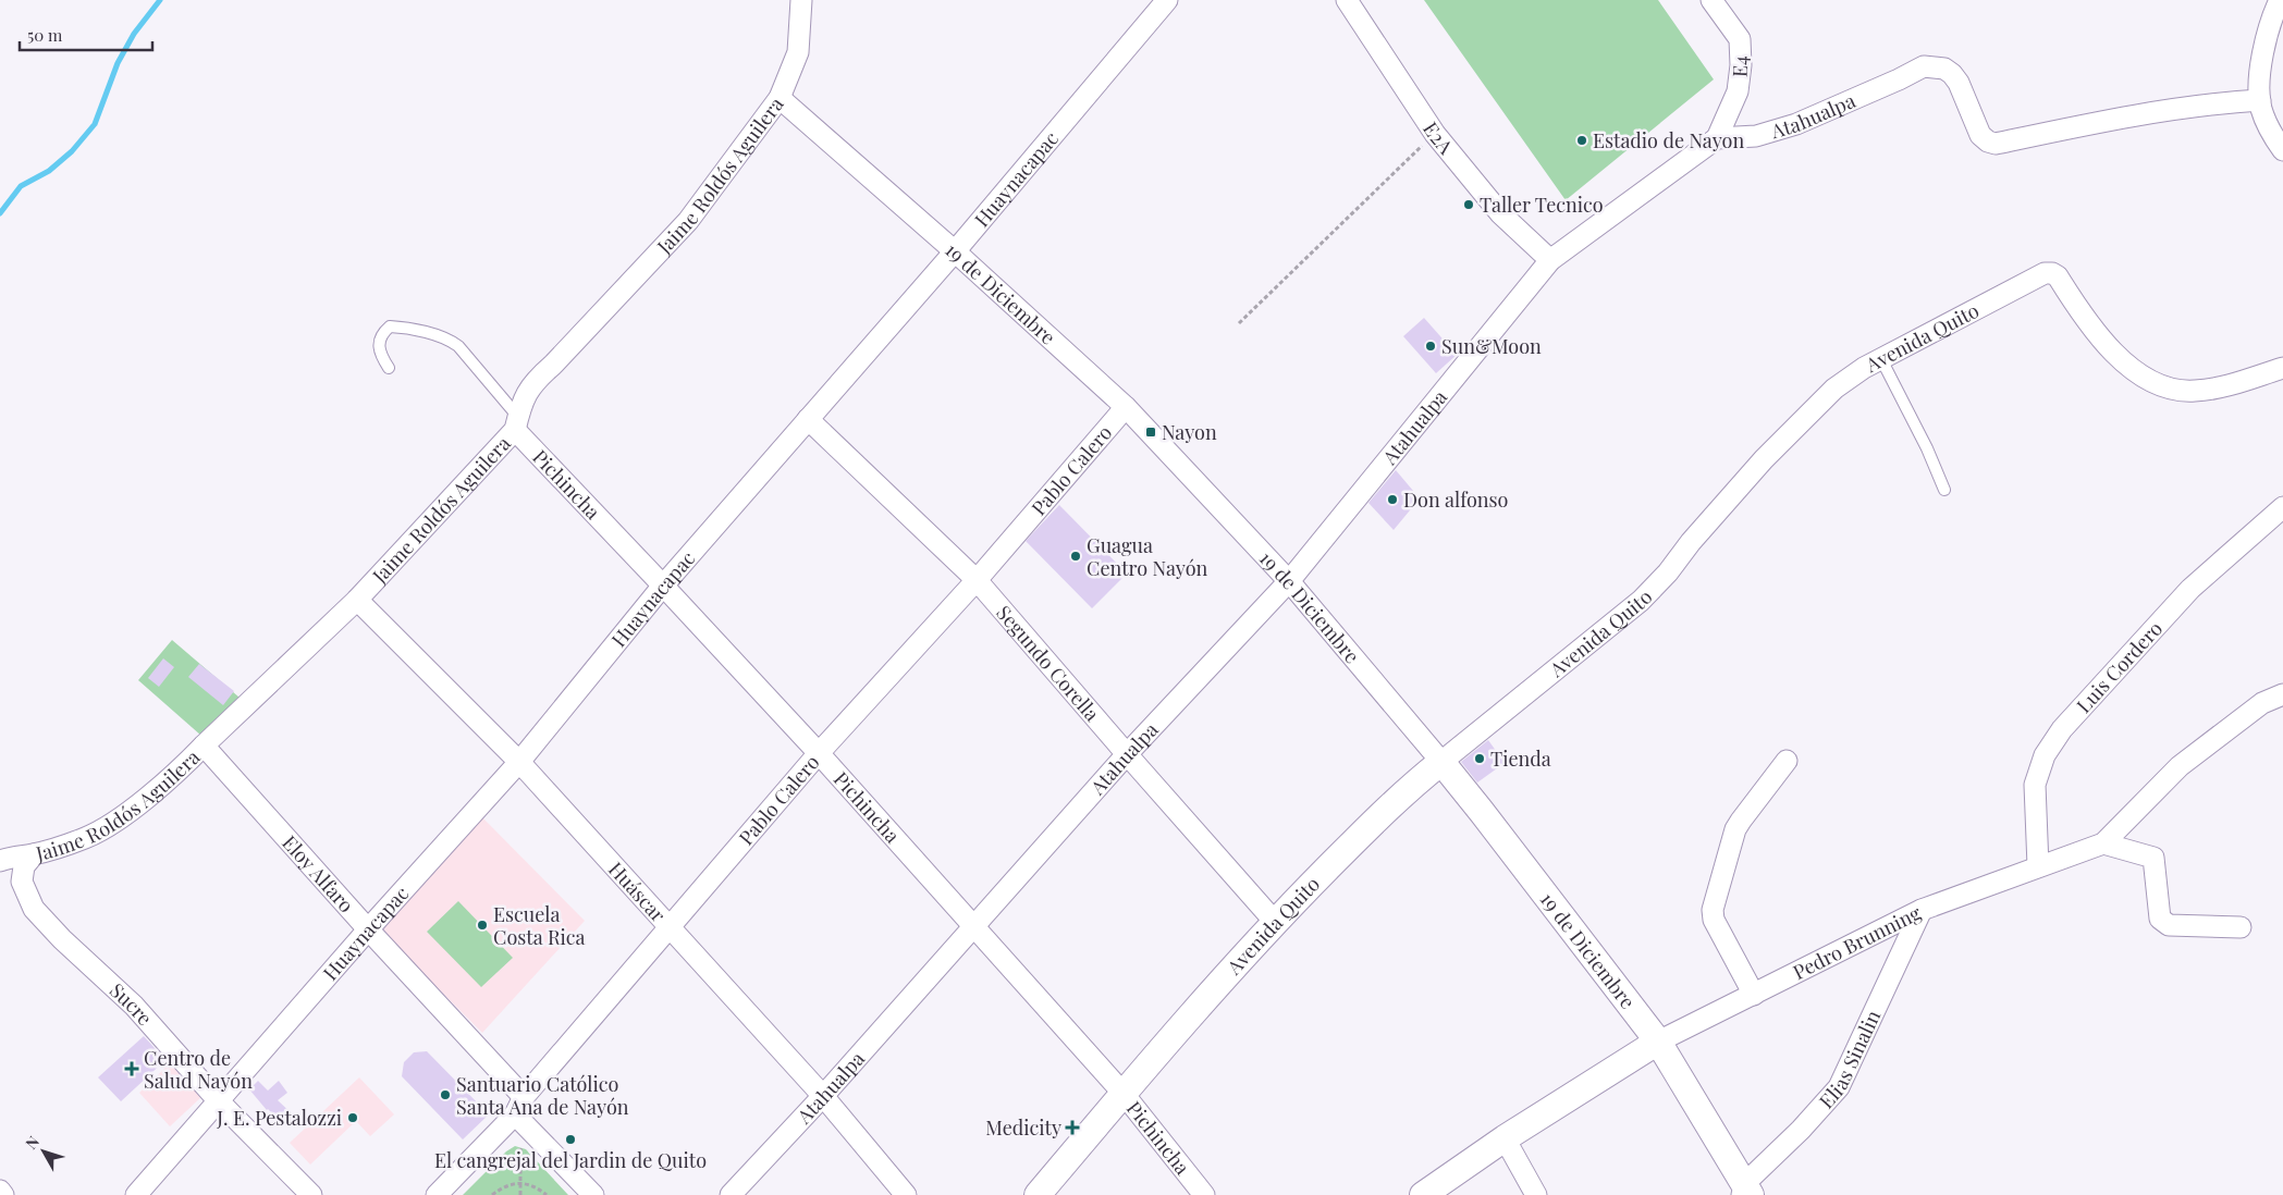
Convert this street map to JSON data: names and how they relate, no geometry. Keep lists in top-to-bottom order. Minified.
{"streets":{"street":["E4","Atahualpa","E2A","Jaime Roldós Aguilera","Huaynacapac","19 de Diciembre","Avenida Quito","Pablo Calero","Pichincha","Segundo Corella","Luis Cordero","Eloy Alfaro","Huáscar","Pedro Brunning","Sucre","Elias Sinalin"]},"crossings":[["E4","Atahualpa"],["Atahualpa","E2A"],["Atahualpa","19 de Diciembre"],["Atahualpa","Pichincha"],["Atahualpa","Segundo Corella"],["Atahualpa","Huáscar"],["Jaime Roldós Aguilera","19 de Diciembre"],["Jaime Roldós Aguilera","Pichincha"],["Jaime Roldós Aguilera","Eloy Alfaro"],["Jaime Roldós Aguilera","Huáscar"],["Jaime Roldós Aguilera","Sucre"],["Huaynacapac","19 de Diciembre"],["Huaynacapac","Pichincha"],["Huaynacapac","Segundo Corella"],["Huaynacapac","Eloy Alfaro"],["Huaynacapac","Huáscar"],["Huaynacapac","Sucre"],["19 de Diciembre","Avenida Quito"],["19 de Diciembre","Pablo Calero"],["19 de Diciembre","Pedro Brunning"],["19 de Diciembre","Elias Sinalin"],["Avenida Quito","Pichincha"],["Avenida Quito","Segundo Corella"],["Pablo Calero","Pichincha"],["Pablo Calero","Segundo Corella"],["Pablo Calero","Eloy Alfaro"],["Pablo Calero","Huáscar"],["Luis Cordero","Pedro Brunning"],["Pedro Brunning","Elias Sinalin"]],"places":{"other":["Estadio de Nayon","Taller Tecnico","Sun&Moon","Don alfonso","Guagua Centro Nayón","Tienda","Escuela Costa Rica","Santuario Católico Santa Ana de Nayón","J. E. Pestalozzi","El cangrejal del Jardin de Quito"],"transit":["Nayon"],"health":["Centro de Salud Nayón","Medicity"]},"scale_bar":"50 m","north":"top left"}
